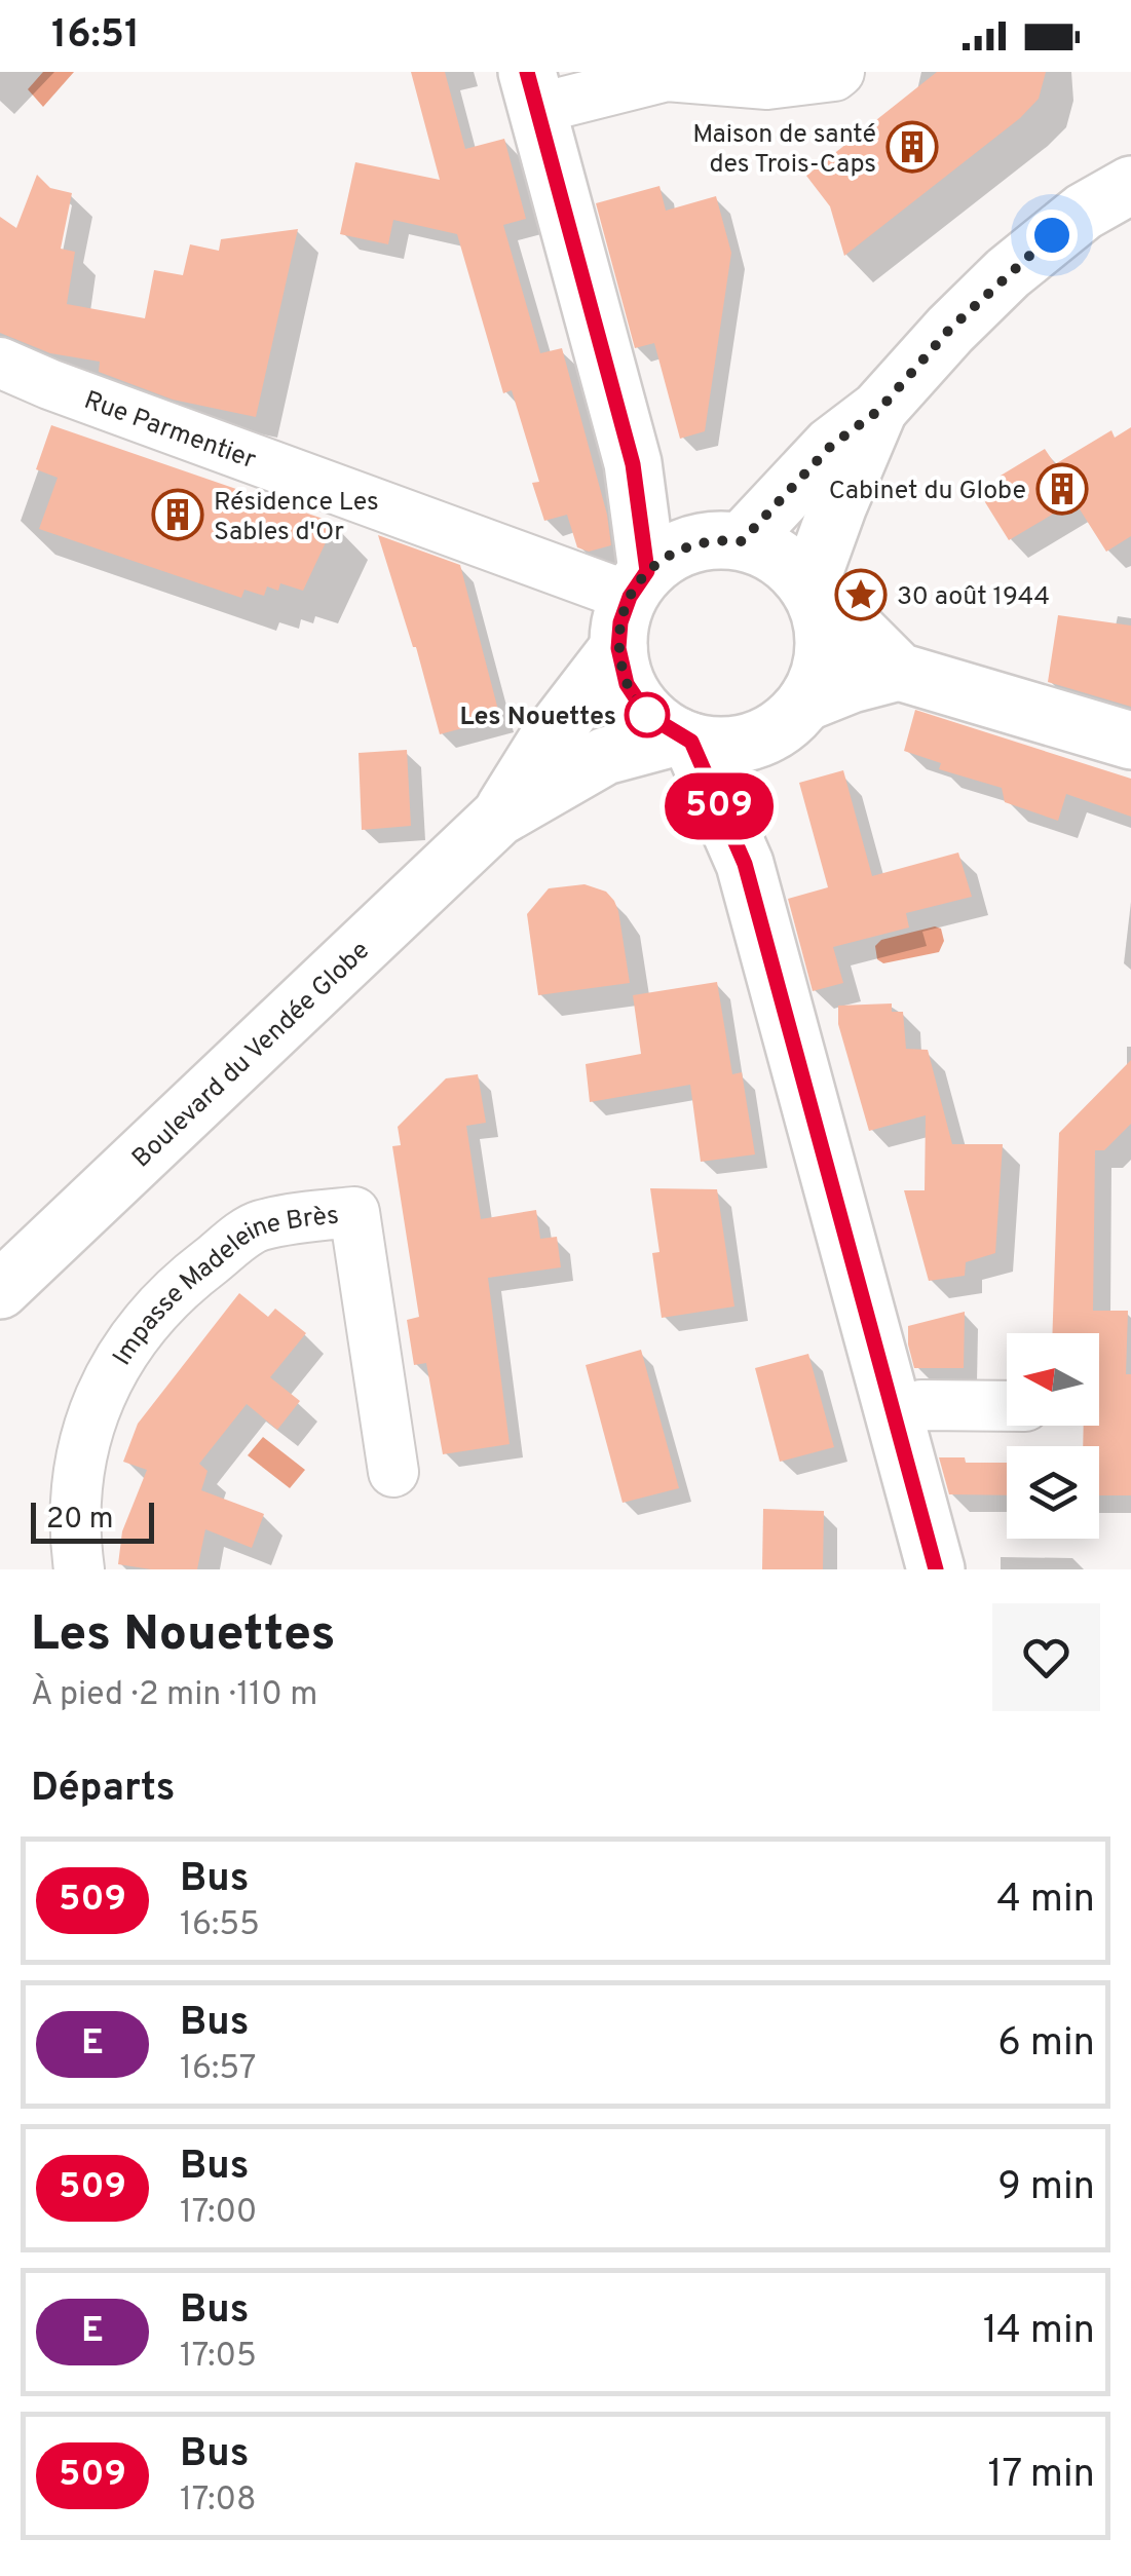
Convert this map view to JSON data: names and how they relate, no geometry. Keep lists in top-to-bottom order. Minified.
{"streets":{"main road":["Boulevard du Vendée Globe"],"street":["Rue Parmentier","Impasse Madeleine Brès"]},"crossings":[["Rue Parmentier","Boulevard du Vendée Globe"]],"places":{"building":["Maison de santé des Trois-Caps","Cabinet du Globe","Résidence Les Sables d'Or"],"place":["30 août 1944"],"other":["Les Nouettes"]},"lines":["bus line 509"],"scale_bar":"20 m","north":"left","page":{"status":"16:51","on_map":"509","scale":"20 m","heading":[["Les Nouettes","À pied · 2 min · 110 m"],"Départs"],"list":[{"mark":"509","name":"Bus","note":"16:55","value":"4 min"},{"mark":"E","name":"Bus","note":"16:57","value":"6 min"},{"mark":"509","name":"Bus","note":"17:00","value":"9 min"},{"mark":"E","name":"Bus","note":"17:05","value":"14 min"},{"mark":"509","name":"Bus","note":"17:08","value":"17 min"}]}}
